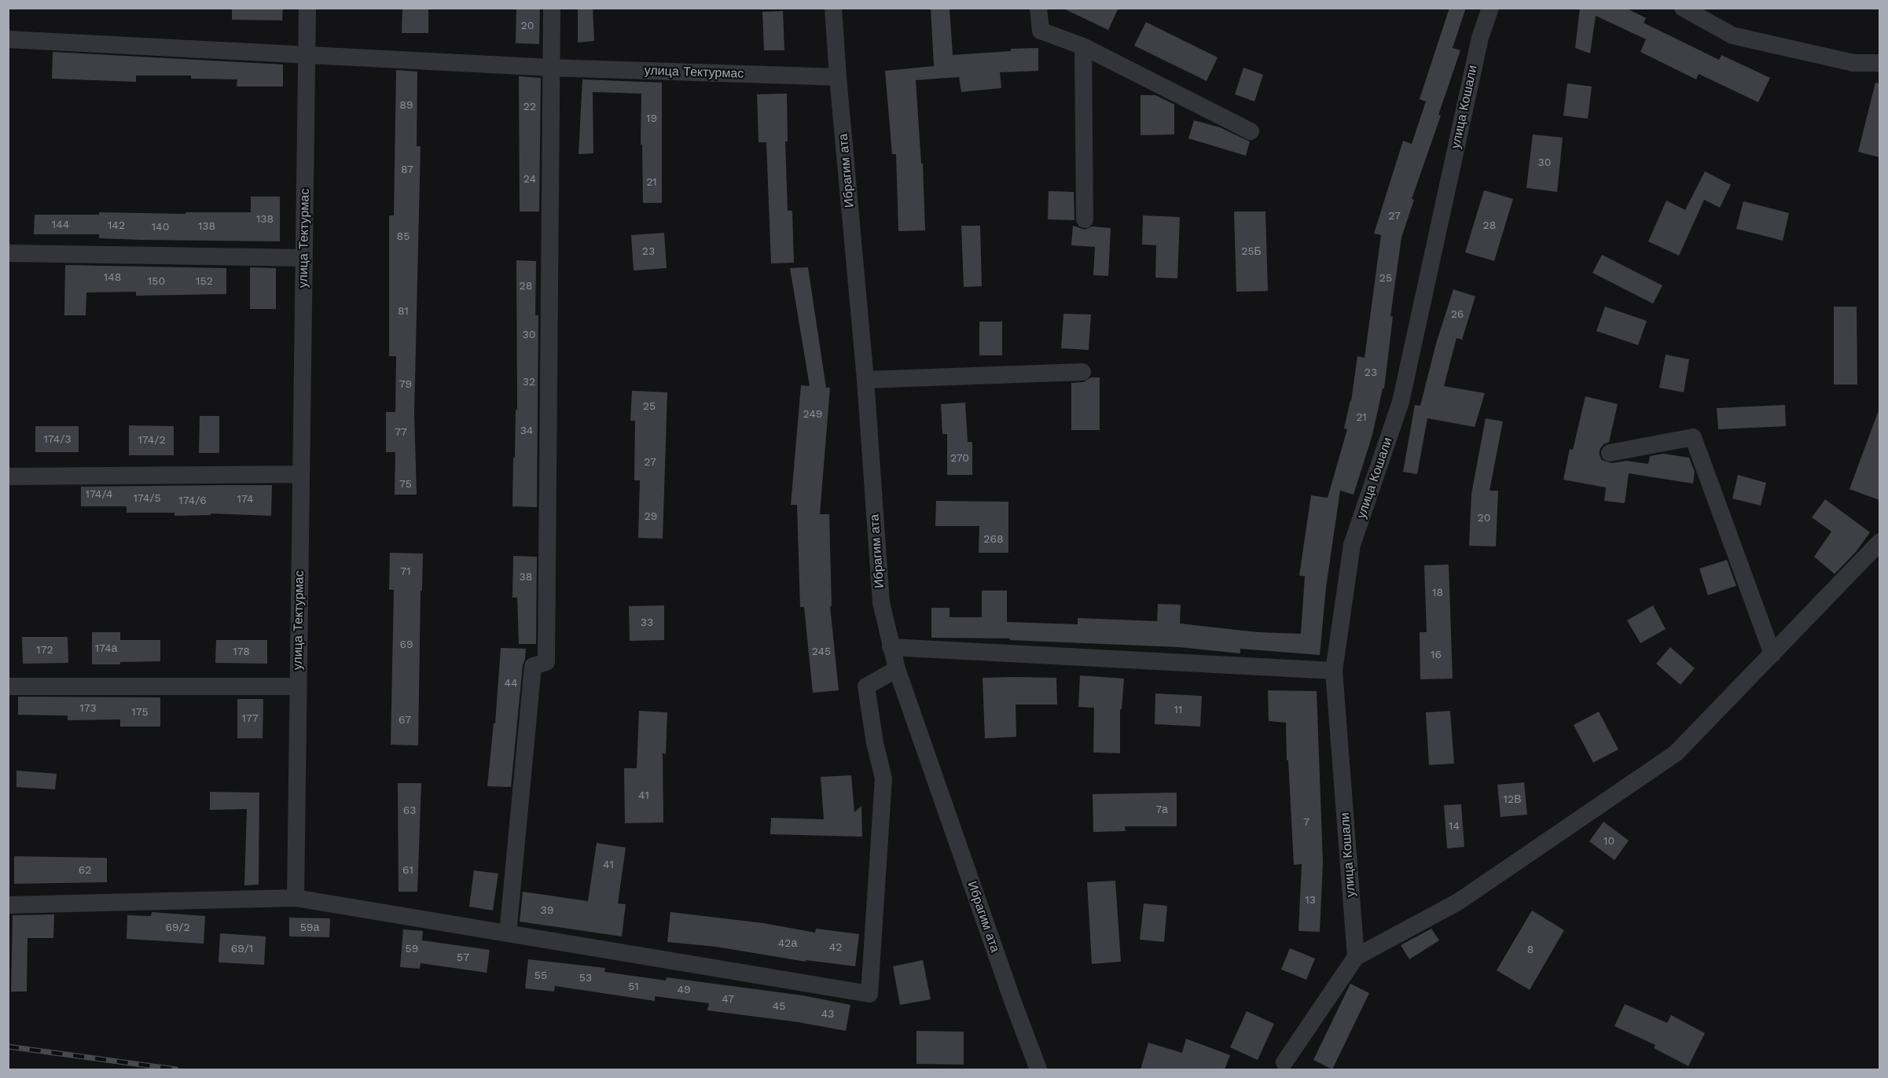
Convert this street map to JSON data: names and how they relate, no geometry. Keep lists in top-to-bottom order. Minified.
{"streets":{"street":["улица Тектурмас","улица Кошали","Ибрагим ата"]},"crossings":[["улица Тектурмас","Ибрагим ата"]],"house_numbers":["20","89","22","19","30","87","24","21","27","138","144","142","28","138","140","85","23","25Б","148","25","150","152","28","81","26","30","23","32","79","25","249","21","34","77","174/3","174/2","270","27","75","174/4","174/5","174","174/6","29","20","268","71","38","18","33","69","174а","172","178","245","16","44","173","11","175","177","67","41","12В","7а","63","7","14","10","41","62","61","13","39","69/2","59а","42а","42","69/1","59","8","57","55","53","51","49","47","45","43"]}
